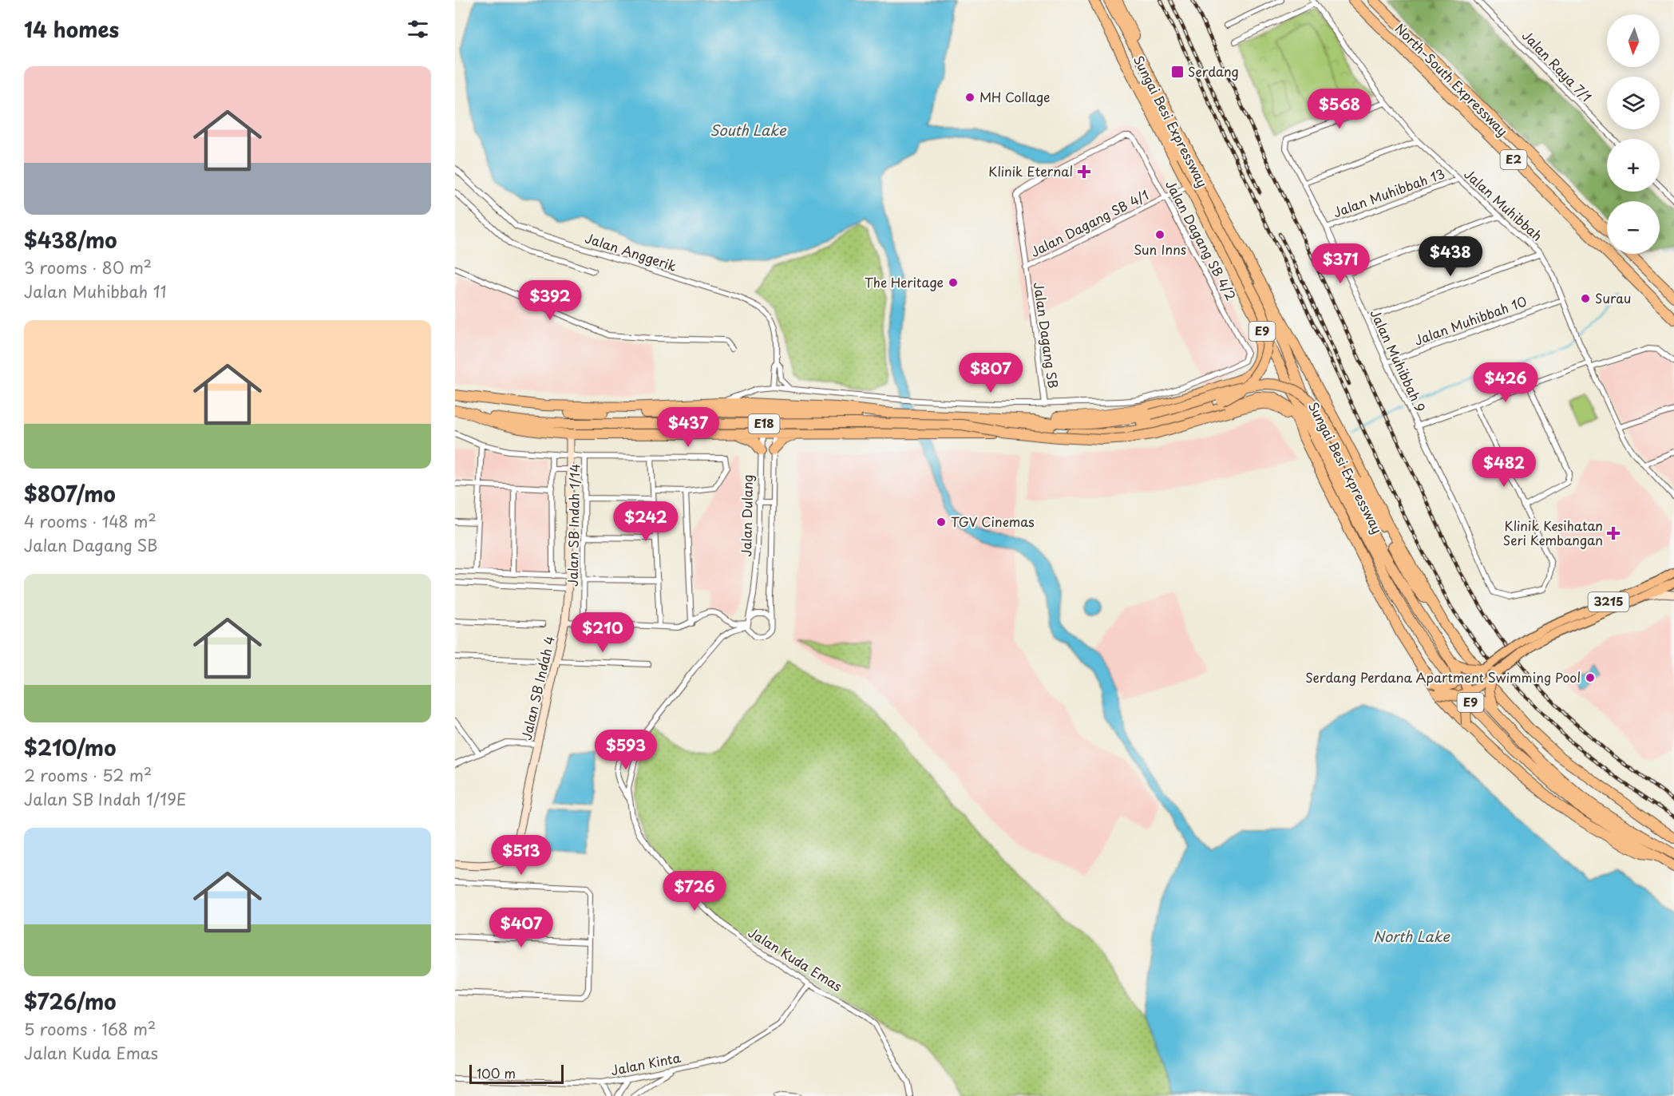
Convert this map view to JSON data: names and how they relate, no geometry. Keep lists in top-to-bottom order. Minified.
{"streets":{"highway":["North–South Expressway","Sungai Besi Expressway","E2","E9","E18"],"main road":["3215"],"street":["Jalan Raya 7/1","Jalan Muhibbah 13","Jalan Muhibbah","Jalan Dagang SB 4/1","Jalan Dagang SB 4/2","Jalan Anggerik","Jalan Muhibbah 10","Jalan Dagang SB","Jalan Muhibbah 9","Jalan Dulang","Jalan SB Indah 1/14","Jalan SB Indah 4","Jalan Kuda Emas","Jalan Kinta"]},"crossings":[["Sungai Besi Expressway","Jalan Dagang SB 4/1"],["Jalan Muhibbah 13","Jalan Muhibbah"],["Jalan Muhibbah 13","Jalan Muhibbah 9"],["Jalan Muhibbah","Jalan Muhibbah 10"],["Jalan Muhibbah","Jalan Muhibbah 9"],["Jalan Dagang SB 4/1","Jalan Dagang SB 4/2"],["Jalan Dagang SB 4/1","Jalan Dagang SB"],["Jalan Dagang SB 4/2","Jalan Dagang SB"],["Jalan Muhibbah 10","Jalan Muhibbah 9"],["Jalan Dulang","Jalan Kuda Emas"],["Jalan Kuda Emas","Jalan Kinta"]],"water":["South Lake","North Lake"],"places":{"transit":["Serdang"],"other":["MH Collage","Sun Inns","The Heritage","Surau","TGV Cinemas","Serdang Perdana Apartment Swimming Pool"],"health":["Klinik Eternal","Klinik Kesihatan Seri Kembangan"]},"scale_bar":"100 m","north":"bottom","page":{"heading":"14 homes","map_buttons":["+","−"],"list":[{"name":"$438/mo","note":"3 rooms · 80 m² · Jalan Muhibbah 11"},{"name":"$807/mo","note":"4 rooms · 148 m² · Jalan Dagang SB"},{"name":"$210/mo","note":"2 rooms · 52 m² · Jalan SB Indah 1/19E"},{"name":"$726/mo","note":"5 rooms · 168 m² · Jalan Kuda Emas"}],"price":["$568","$438","$371","$392","$807","$426","$437","$482","$242","$210","$593","$513","$726","$407"],"scale":"100 m"}}
